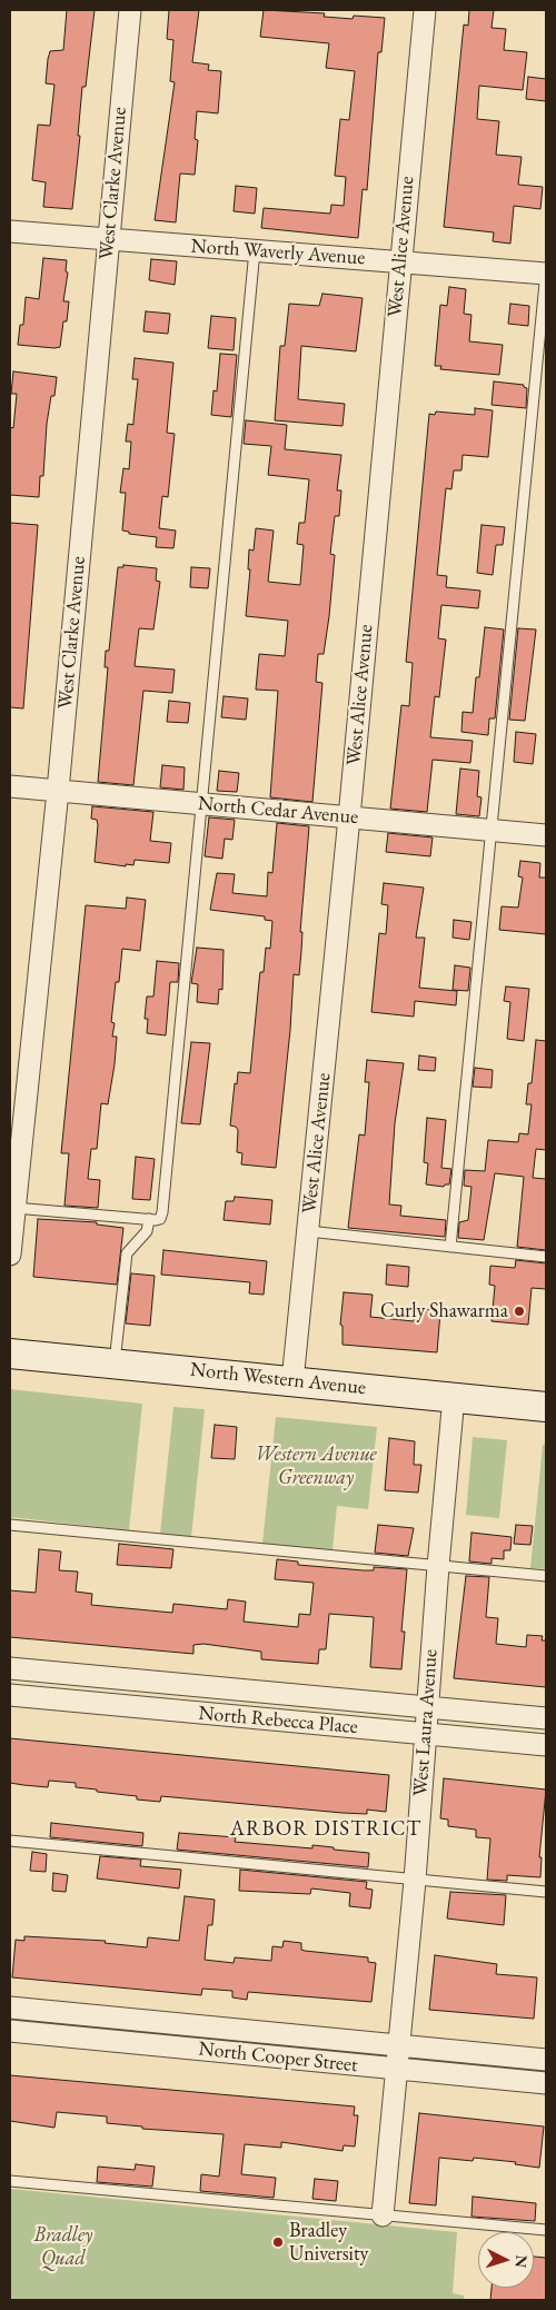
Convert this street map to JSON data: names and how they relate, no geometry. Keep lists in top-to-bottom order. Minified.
{"streets":{"main road":["North Western Avenue"],"street":["West Clarke Avenue","West Alice Avenue","North Waverly Avenue","North Cedar Avenue","North Rebecca Place","West Laura Avenue","North Cooper Street"]},"crossings":[["West Clarke Avenue","North Waverly Avenue"],["West Clarke Avenue","North Cedar Avenue"],["West Alice Avenue","North Waverly Avenue"],["West Alice Avenue","North Cedar Avenue"],["West Alice Avenue","North Western Avenue"],["North Western Avenue","West Laura Avenue"],["North Rebecca Place","West Laura Avenue"],["West Laura Avenue","North Cooper Street"]],"districts":["ARBOR DISTRICT"],"parks":["Western Avenue Greenway","Bradley Quad"],"places":["Curly Shawarma","Bradley University"],"north":"right"}
